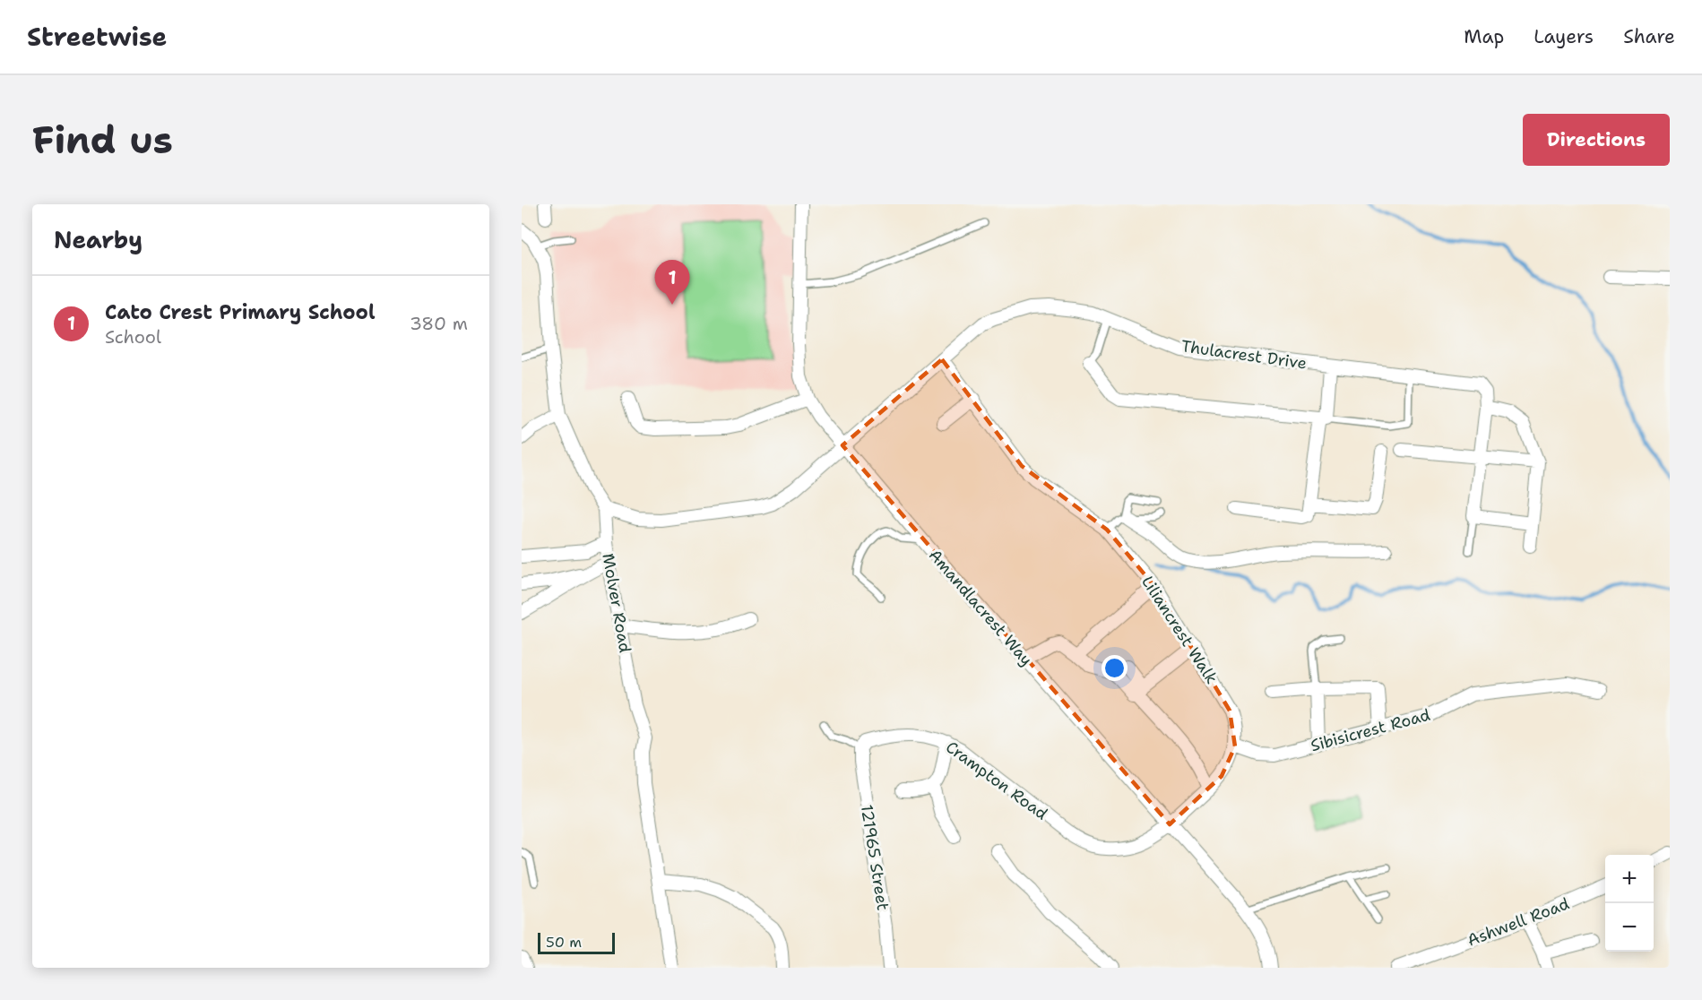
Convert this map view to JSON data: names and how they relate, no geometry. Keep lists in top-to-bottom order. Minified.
{"streets":{"street":["Thulacrest Drive","Molver Road","Amandlacrest Way","Liliancrest Walk","Sibisicrest Road","Crampton Road","121965 Street","Ashwell Road"]},"crossings":[["Thulacrest Drive","Molver Road"],["Thulacrest Drive","Amandlacrest Way"],["Thulacrest Drive","Liliancrest Walk"],["Amandlacrest Way","Liliancrest Walk"],["Amandlacrest Way","Crampton Road"],["Liliancrest Walk","Sibisicrest Road"],["Liliancrest Walk","Crampton Road"],["Crampton Road","121965 Street"]],"scale_bar":"50 m","page":{"header":"Streetwise","nav":["Map","Layers","Share"],"buttons":"Directions","title":"Find us","heading":"Nearby","pins":"1","list":[{"mark":"1","name":"Cato Crest Primary School","note":"School","value":"380 m"}],"map_buttons":["+","−"],"scale":"50 m"}}
